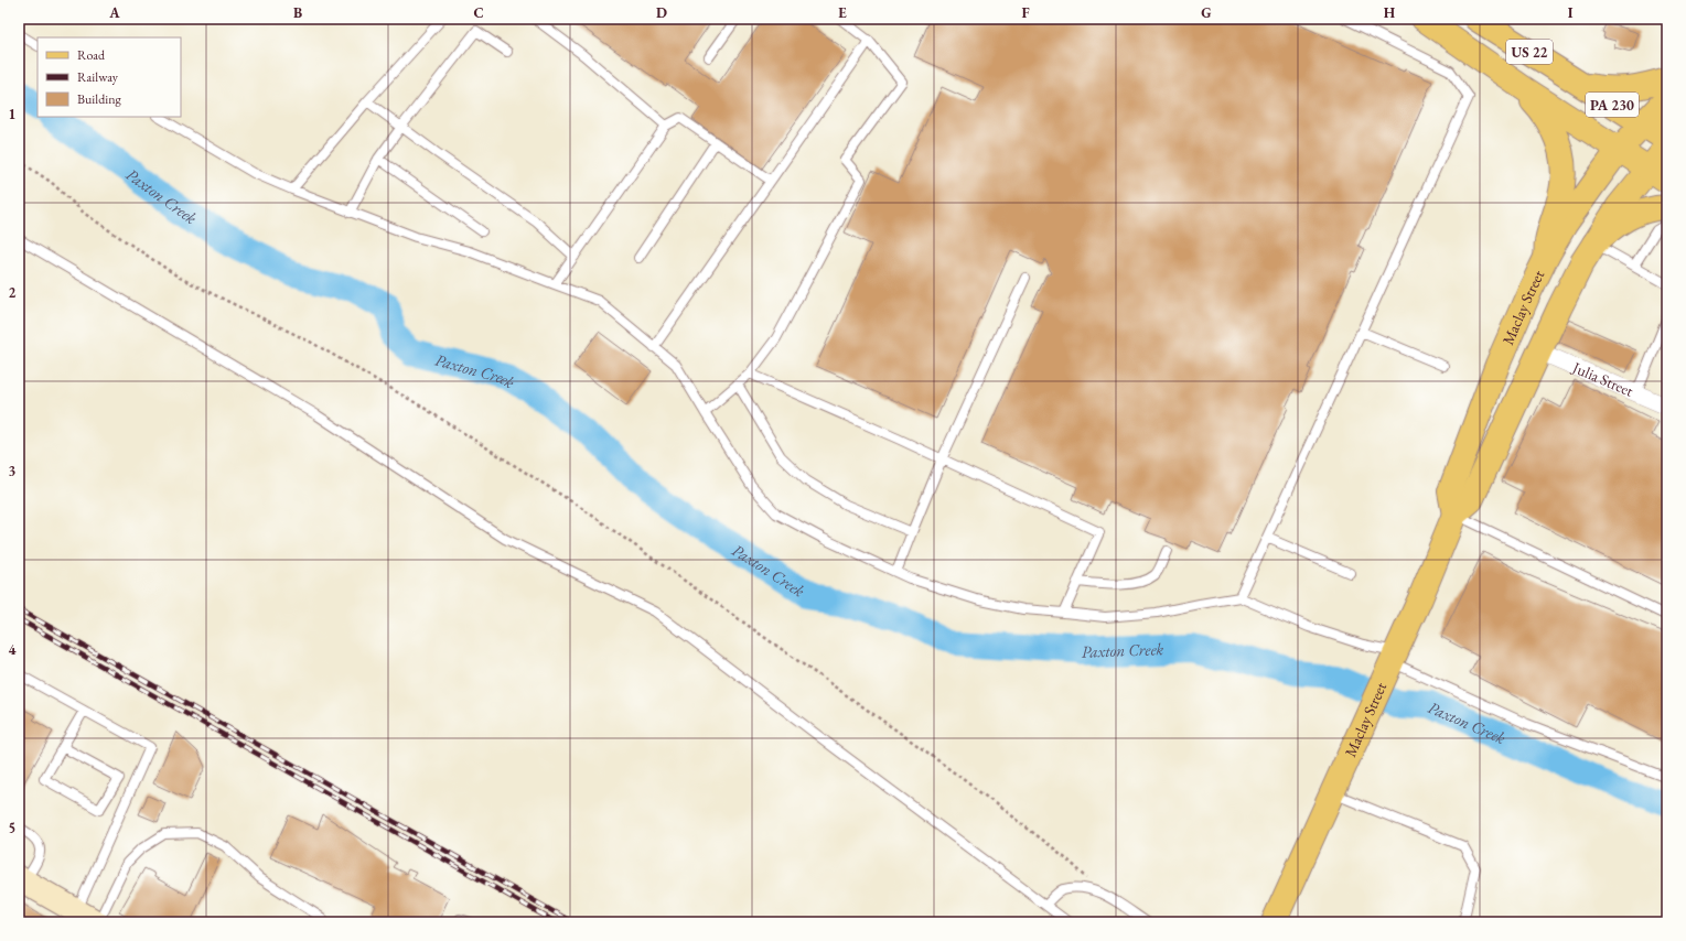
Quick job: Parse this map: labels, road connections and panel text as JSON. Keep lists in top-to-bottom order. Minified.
{"streets":{"main road":["US 22","PA 230","Maclay Street"],"street":["Julia Street"]},"crossings":[["US 22","PA 230"],["US 22","Maclay Street"],["PA 230","Maclay Street"],["Maclay Street","Julia Street"]],"water":["Paxton Creek"],"legend":["Road","Railway","Building"],"grid":{"columns":["A","B","C","D","E","F","G","H","I"],"rows":["1","2","3","4","5"]}}
